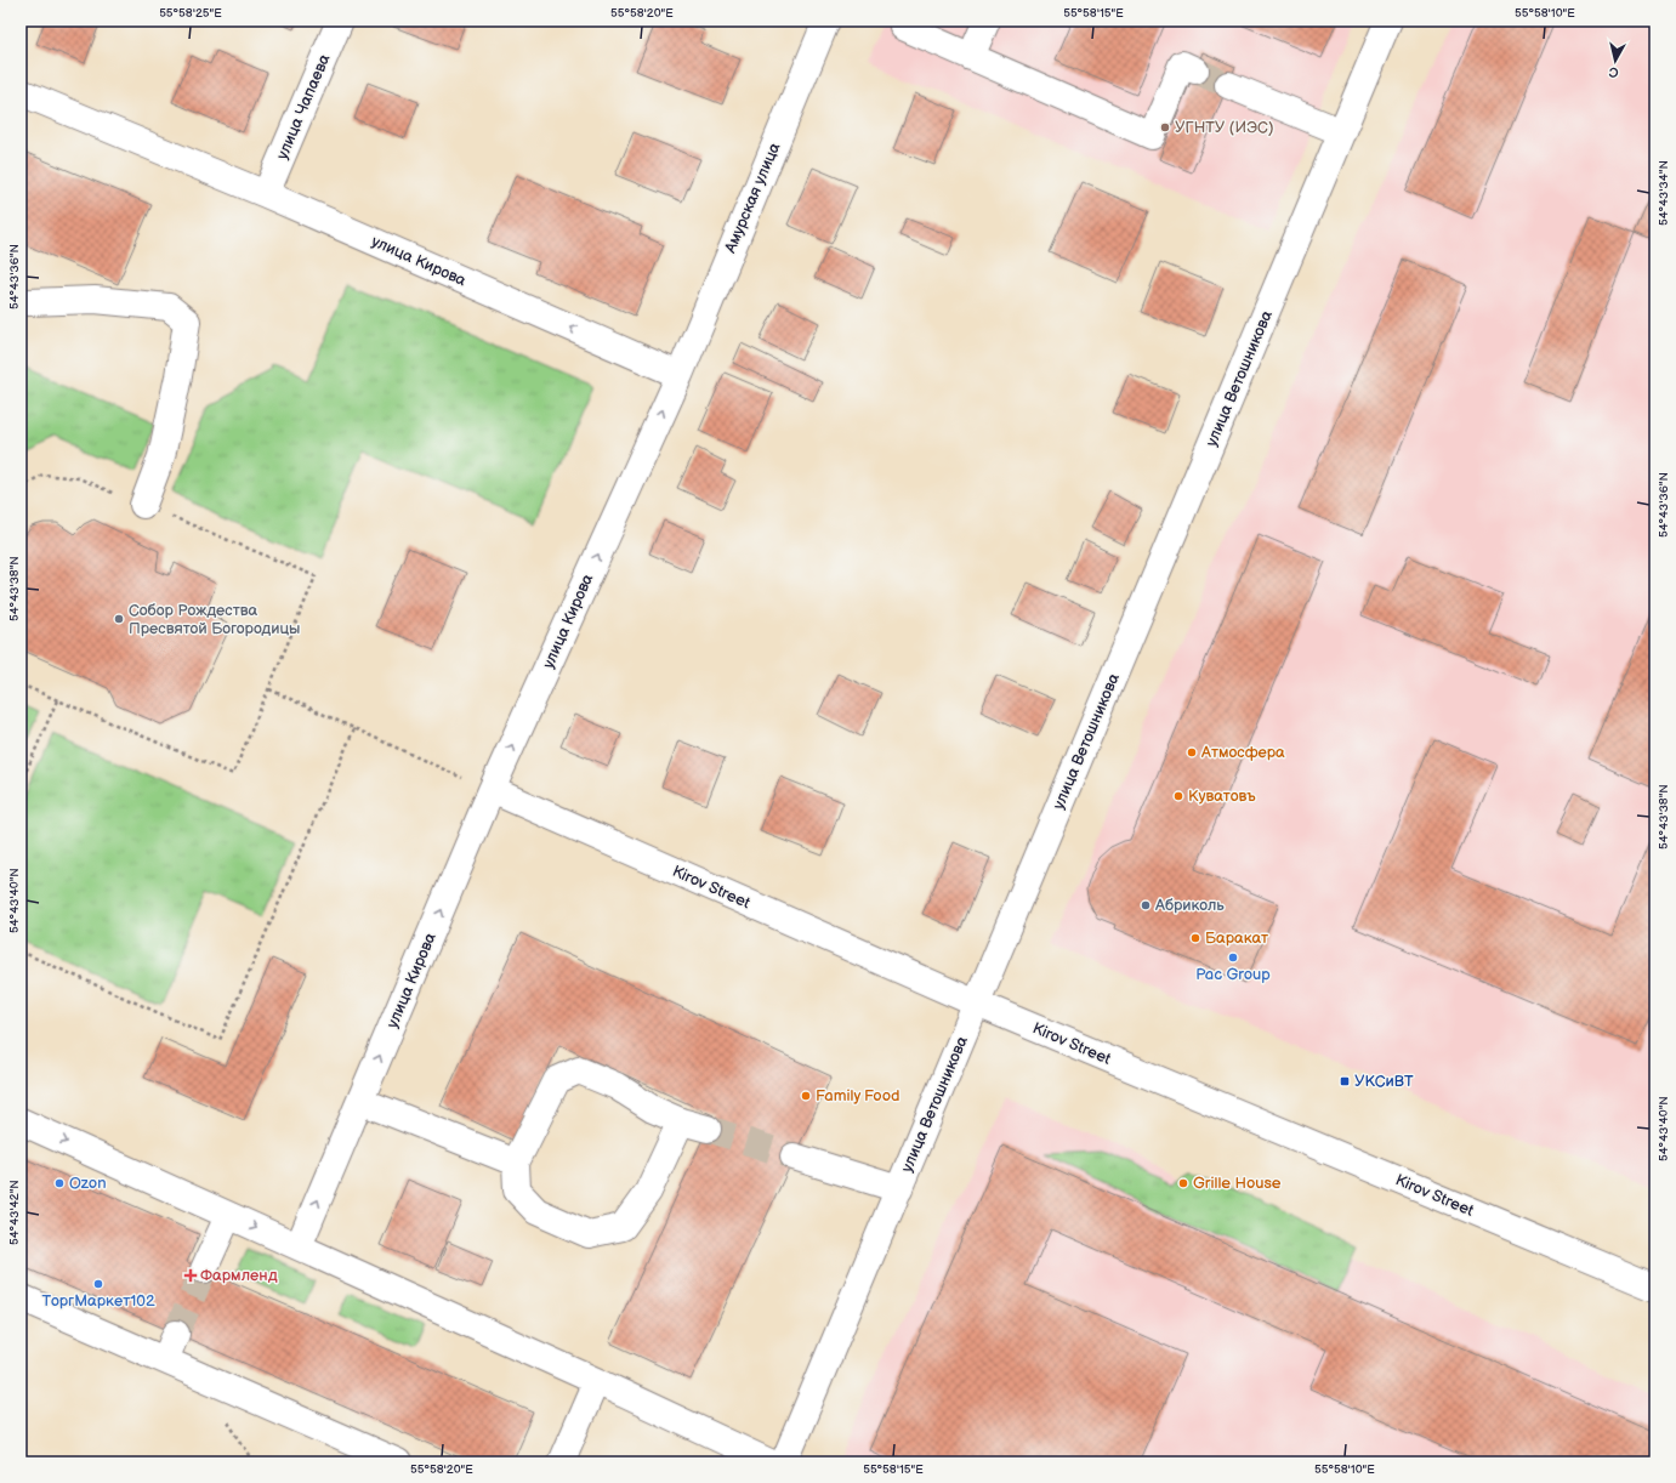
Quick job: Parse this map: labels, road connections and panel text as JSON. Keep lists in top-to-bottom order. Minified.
{"streets":{"street":["улица Чапаева","Амурская улица","улица Кирова","улица Ветошникова","Kirov Street"]},"crossings":[["улица Чапаева","улица Кирова"],["Амурская улица","улица Кирова"],["улица Кирова","Kirov Street"],["улица Ветошникова","Kirov Street"]],"places":{"other":["УГНТУ (ИЭС)","Собор Рождества Пресвятой Богородицы","Атмосфера","Куватовъ","Абриколь","Баракат","Pac Group","Family Food","Ozon","Grille House","ТоргМаркет102"],"transit":["УКСиВТ"],"health":["Фармленд"]},"north":"bottom","coordinates":["55°58'25\"E","55°58'20\"E","55°58'15\"E","55°58'10\"E","54°43'34\"N","54°43'36\"N","54°43'38\"N","54°43'40\"N","54°43'42\"N"]}
